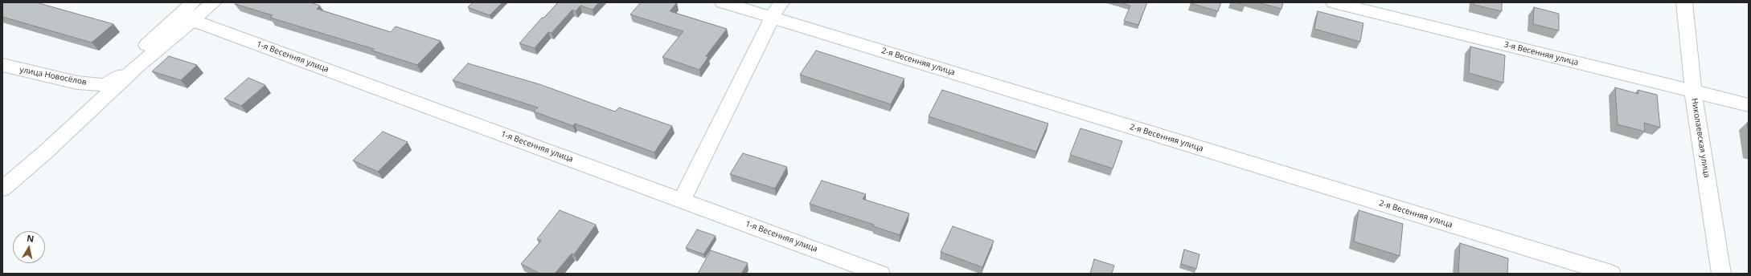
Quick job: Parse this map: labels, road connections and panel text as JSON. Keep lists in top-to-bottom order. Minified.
{"streets":{"street":["3-я Весенняя улица","1-я Весенняя улица","2-я Весенняя улица","улица Новосёлов","Николаевская улица"]},"crossings":[["3-я Весенняя улица","Николаевская улица"]],"north":"top"}
